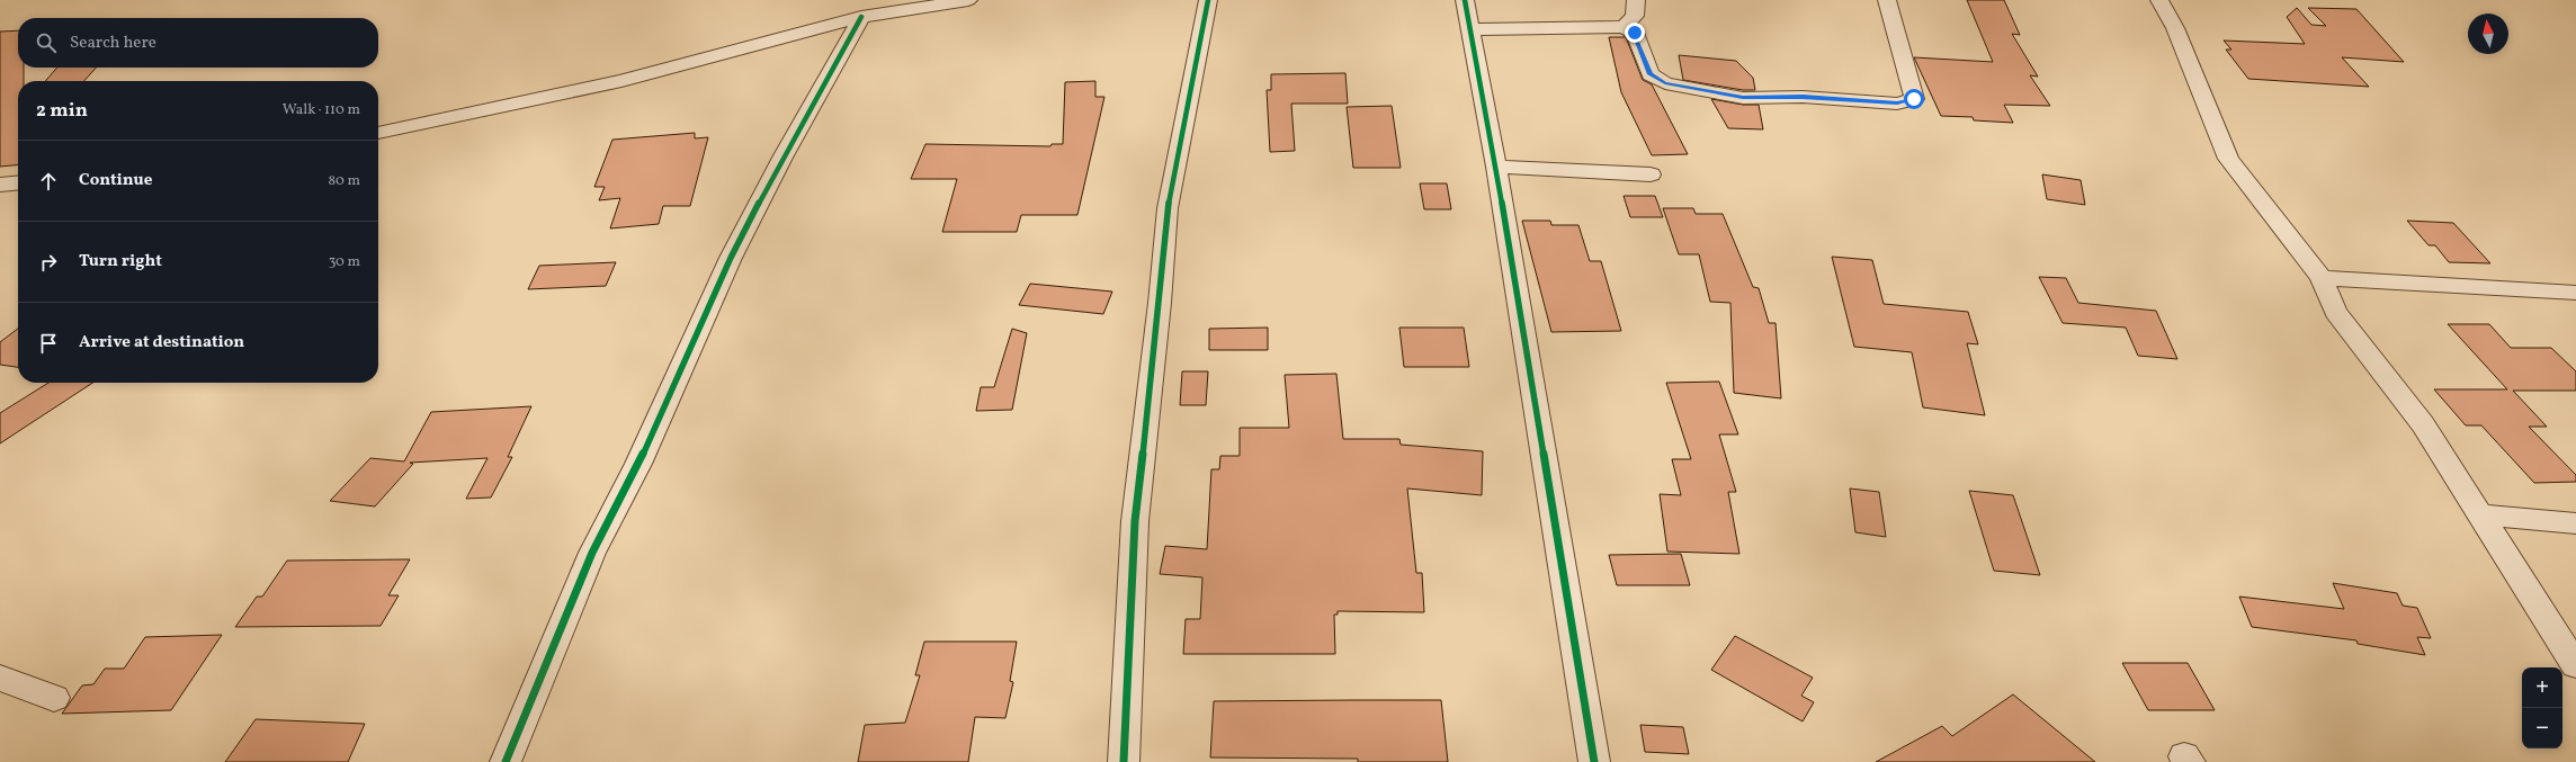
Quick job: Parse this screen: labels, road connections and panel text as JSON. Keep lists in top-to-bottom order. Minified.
{"north":"top","page":{"search":"Search here","heading":["2 min","Walk · 110 m"],"list":[["Continue","80 m"],["Turn right","30 m"],"Arrive at destination"],"map_buttons":["+","−"]}}
